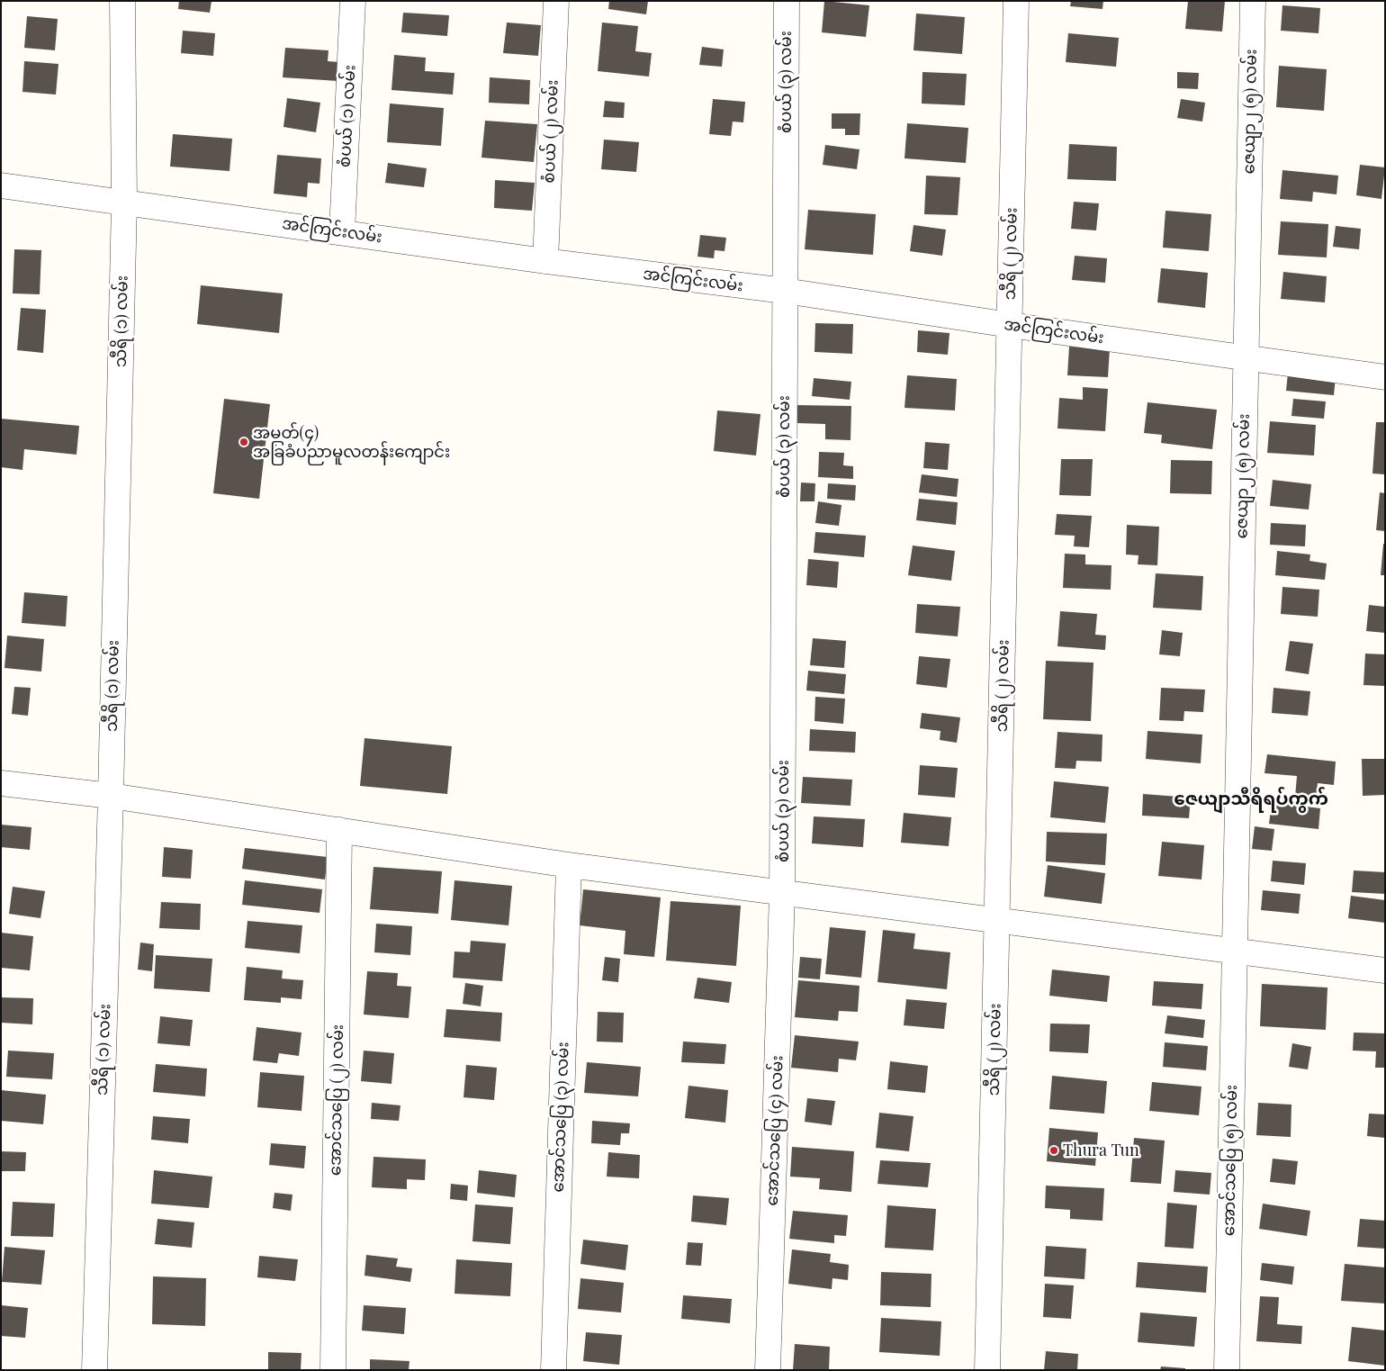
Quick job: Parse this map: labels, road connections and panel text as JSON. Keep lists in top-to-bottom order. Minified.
{"streets":{"street":["စံပယ် (၃) လမ်း","ဇေယျာ၂ (၅) လမ်း","စံပယ် (၁) လမ်း","စံပယ် (၂) လမ်း","အင်ကြင်းလမ်း","သီရိ (၂) လမ်း","သီရိ (၁) လမ်း","အောင်သပြေ (၂) လမ်း","အောင်သပြေ (၃) လမ်း","အောင်သပြေ (၄) လမ်း","အောင်သပြေ (၅) လမ်း"]},"crossings":[["စံပယ် (၃) လမ်း","အင်ကြင်းလမ်း"],["စံပယ် (၃) လမ်း","အောင်သပြေ (၄) လမ်း"],["ဇေယျာ၂ (၅) လမ်း","အင်ကြင်းလမ်း"],["ဇေယျာ၂ (၅) လမ်း","အောင်သပြေ (၅) လမ်း"],["စံပယ် (၁) လမ်း","အင်ကြင်းလမ်း"],["စံပယ် (၂) လမ်း","အင်ကြင်းလမ်း"],["အင်ကြင်းလမ်း","သီရိ (၂) လမ်း"],["အင်ကြင်းလမ်း","သီရိ (၁) လမ်း"]],"districts":["ဇေယျာသီရိရပ်ကွက်"],"places":["အမှတ်(၄) အခြခံပညာမူလတန်းကျောင်း","Thura Tun"]}
